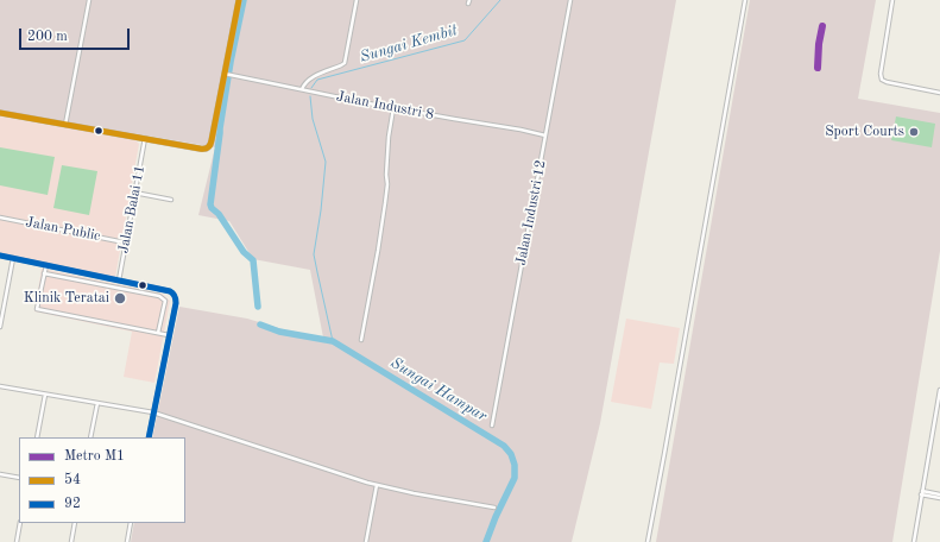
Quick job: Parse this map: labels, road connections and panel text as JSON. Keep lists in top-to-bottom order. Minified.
{"streets":{"street":["Jalan Industri 8","Jalan Balai 11","Jalan Industri 12","Jalan Public"]},"crossings":[["Jalan Industri 8","Jalan Industri 12"],["Jalan Balai 11","Jalan Public"]],"water":["Sungai Kembit","Sungai Hampar"],"places":["Sport Courts","Klinik Teratai"],"lines":["transit line 54","metro line M1","transit line 92"],"legend":["Metro M1","54","92"],"scale_bar":"200 m"}
